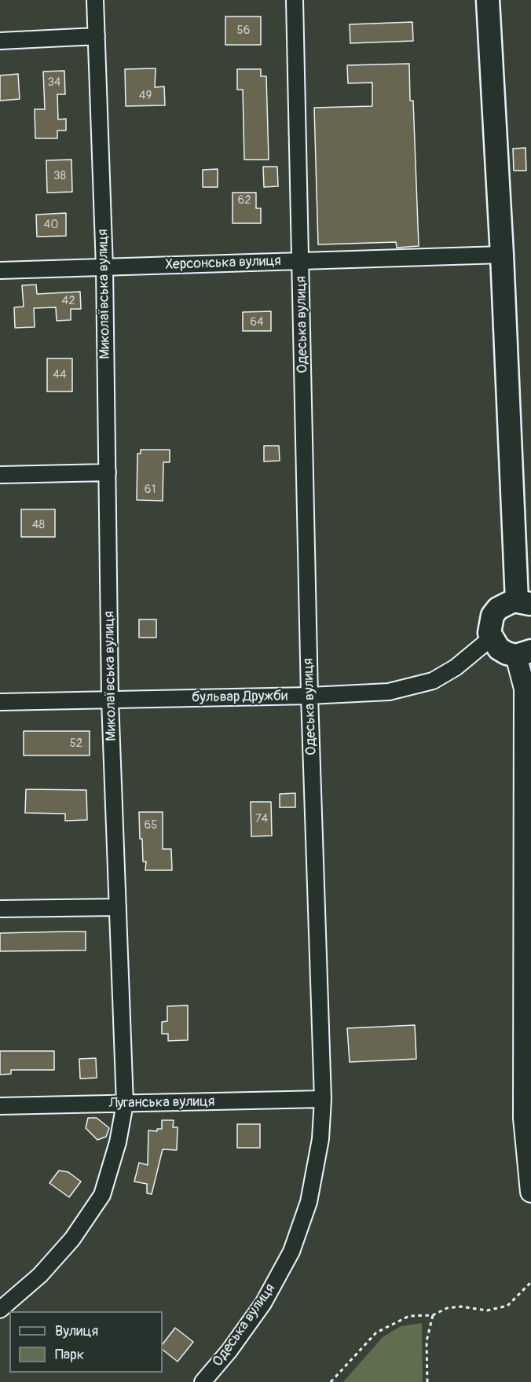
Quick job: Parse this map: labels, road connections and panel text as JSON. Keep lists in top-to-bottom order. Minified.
{"streets":{"street":["Херсонська вулиця","Миколаївська вулиця","Одеська вулиця","бульвар Дружби","Луганська вулиця"]},"crossings":[["Херсонська вулиця","Миколаївська вулиця"],["Херсонська вулиця","Одеська вулиця"],["Миколаївська вулиця","бульвар Дружби"],["Миколаївська вулиця","Луганська вулиця"],["Одеська вулиця","бульвар Дружби"],["Одеська вулиця","Луганська вулиця"]],"house_numbers":["56","34","49","38","62","40","42","64","44","61","48","52","74","65"],"legend":["Вулиця","Парк"]}
